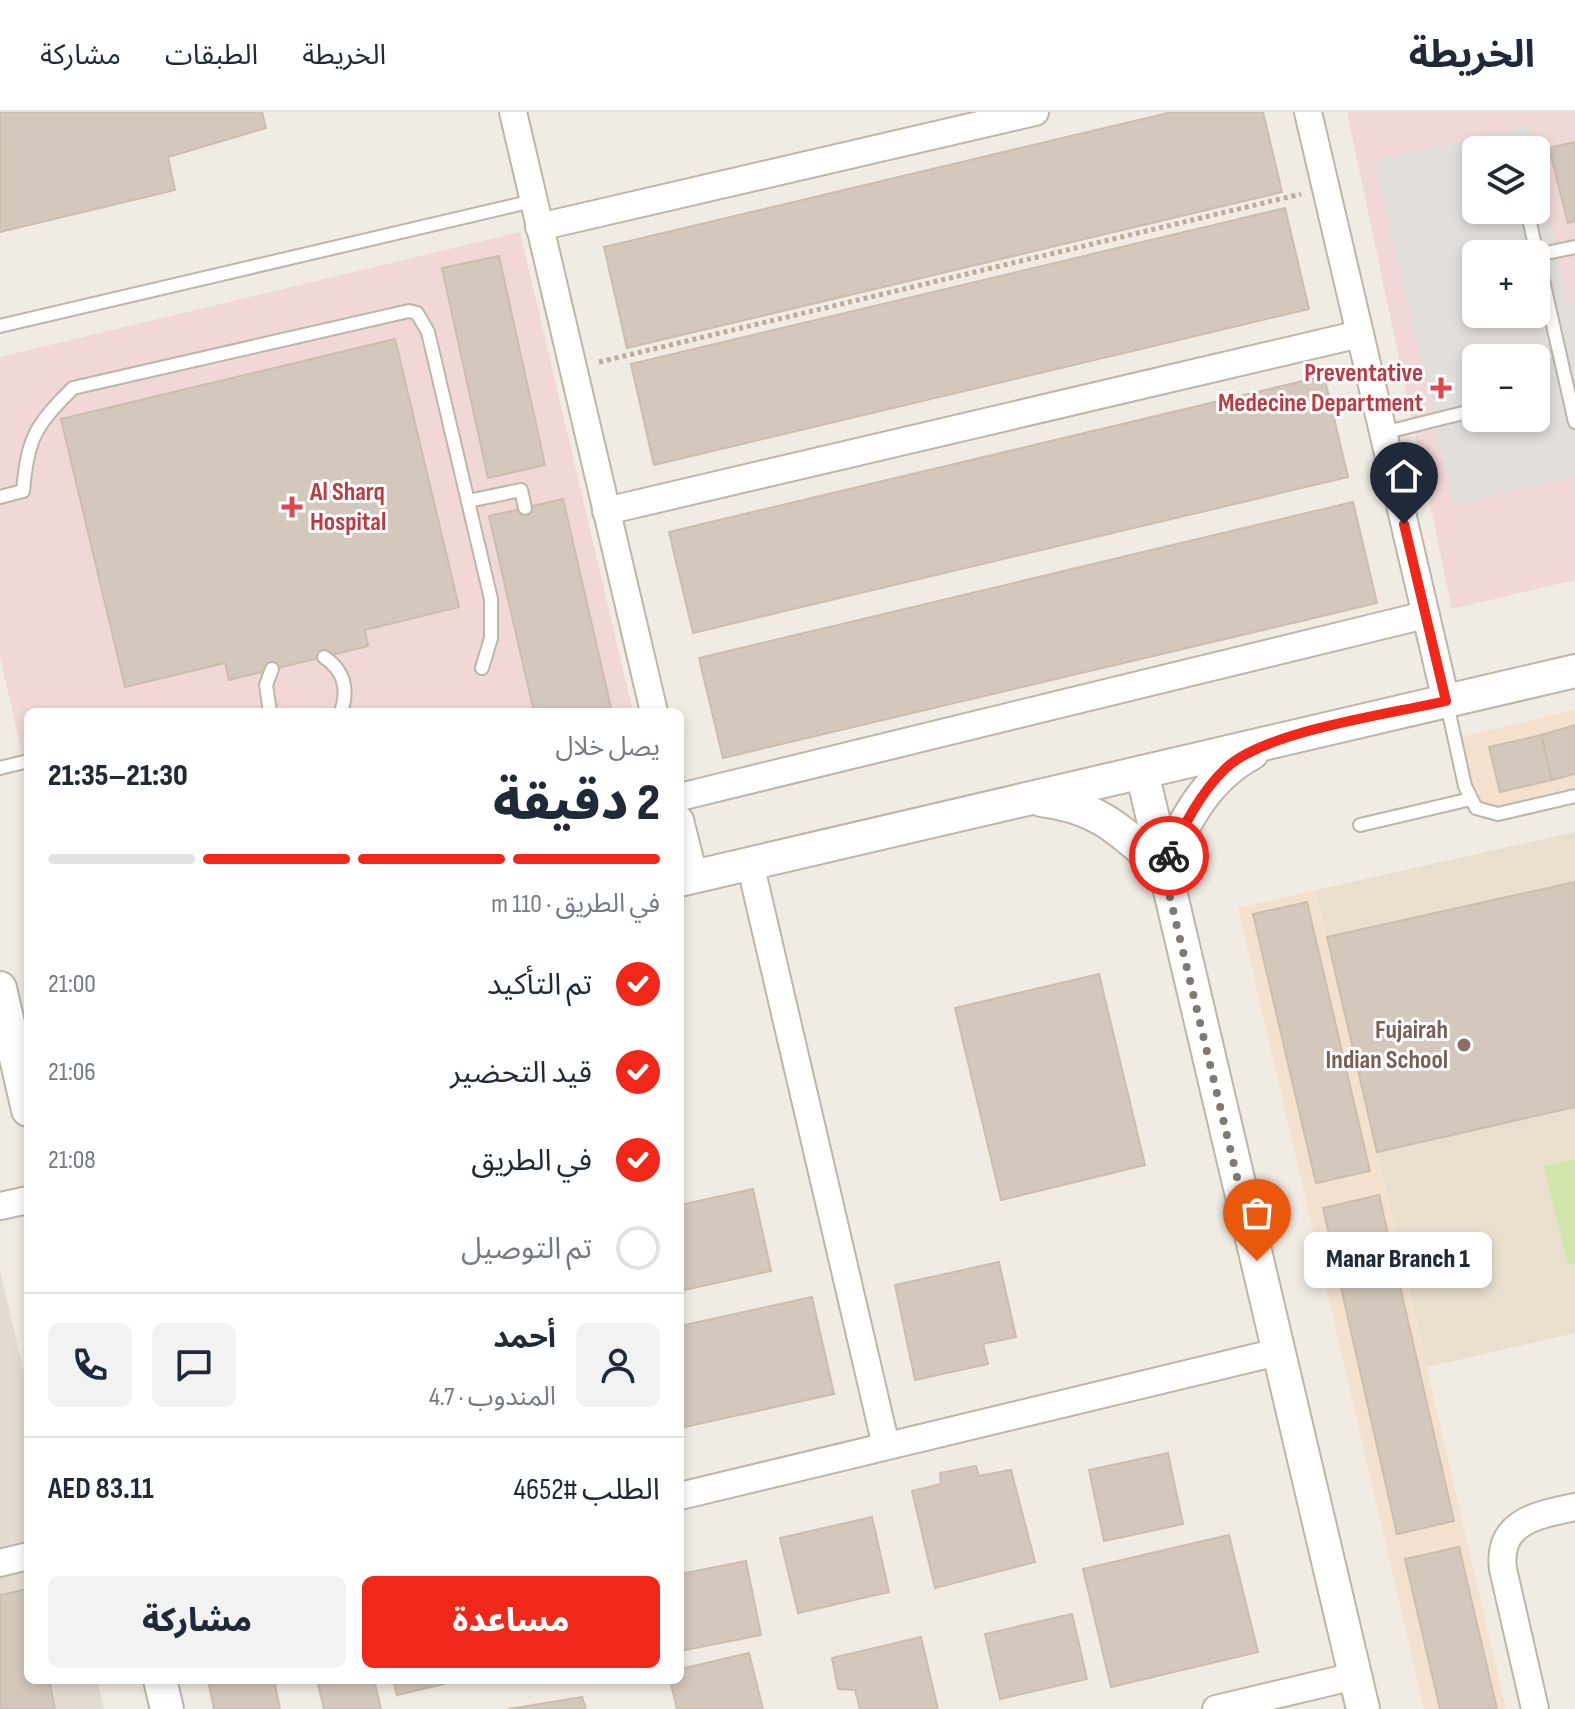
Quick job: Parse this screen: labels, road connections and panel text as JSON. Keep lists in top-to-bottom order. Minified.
{"places":{"health":["Preventative Medecine Department","Al Sharq Hospital"],"other":["Fujairah Indian School","Manar Branch 1"]},"page":{"header":"الخريطة","nav":["الخريطة","الطبقات","مشاركة"],"map_buttons":["+","−"],"heading":["2 دقيقة","يصل خلال","21:30–21:35"],"panel":["أحمد","المندوب · 4.7","الطلب #4652","AED 83.11"],"bar":"في الطريق · 110 m","list":[["تم التأكيد","21:00"],["قيد التحضير","21:06"],["في الطريق","21:08"],"تم التوصيل"],"bubble":"Manar Branch 1","buttons":["مساعدة","مشاركة"]}}
